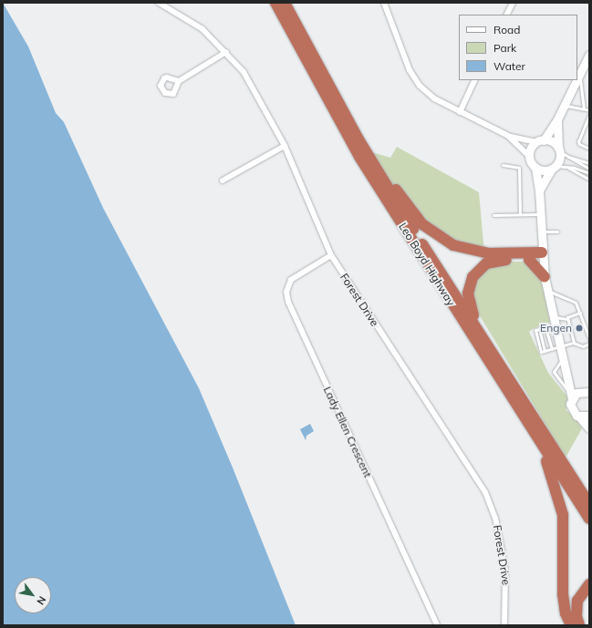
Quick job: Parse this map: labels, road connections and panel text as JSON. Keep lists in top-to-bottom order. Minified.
{"streets":{"highway":["Leo Boyd Highway"],"street":["Forest Drive","Lady Ellen Crescent"]},"crossings":[["Forest Drive","Lady Ellen Crescent"]],"places":["Engen"],"legend":["Road","Park","Water"],"north":"bottom right"}
